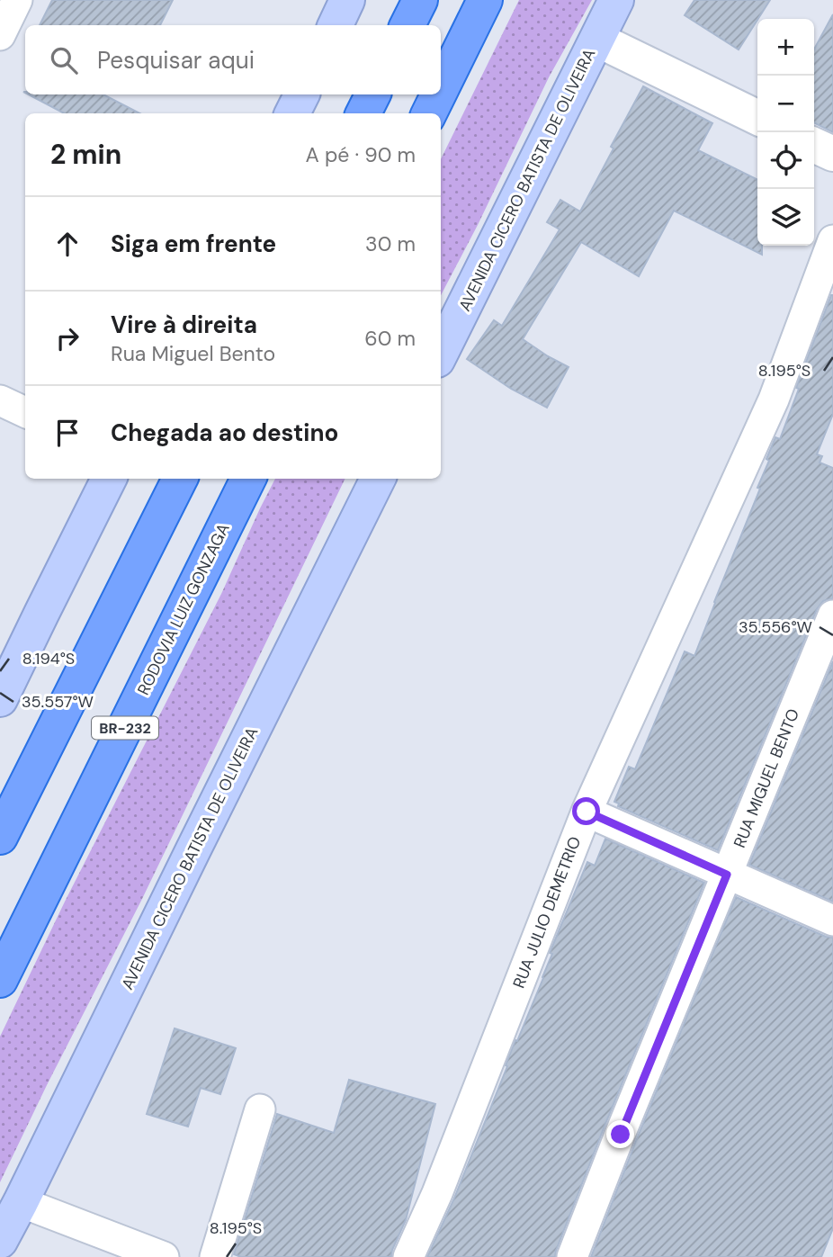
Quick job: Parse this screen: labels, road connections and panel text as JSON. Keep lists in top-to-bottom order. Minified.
{"streets":{"highway":["RODOVIA LUIZ GONZAGA","BR-232"],"main road":["AVENIDA CICERO BATISTA DE OLIVEIRA"],"street":["RUA MIGUEL BENTO","RUA JULIO DEMETRIO"]},"page":{"map_buttons":["+","−"],"search":"Pesquisar aqui","heading":["2 min","A pé · 90 m"],"list":[["Siga em frente","30 m"],["Vire à direita","Rua Miguel Bento","60 m"],"Chegada ao destino"]},"coordinates":["8.195°S","35.556°W","8.194°S","35.557°W"]}
